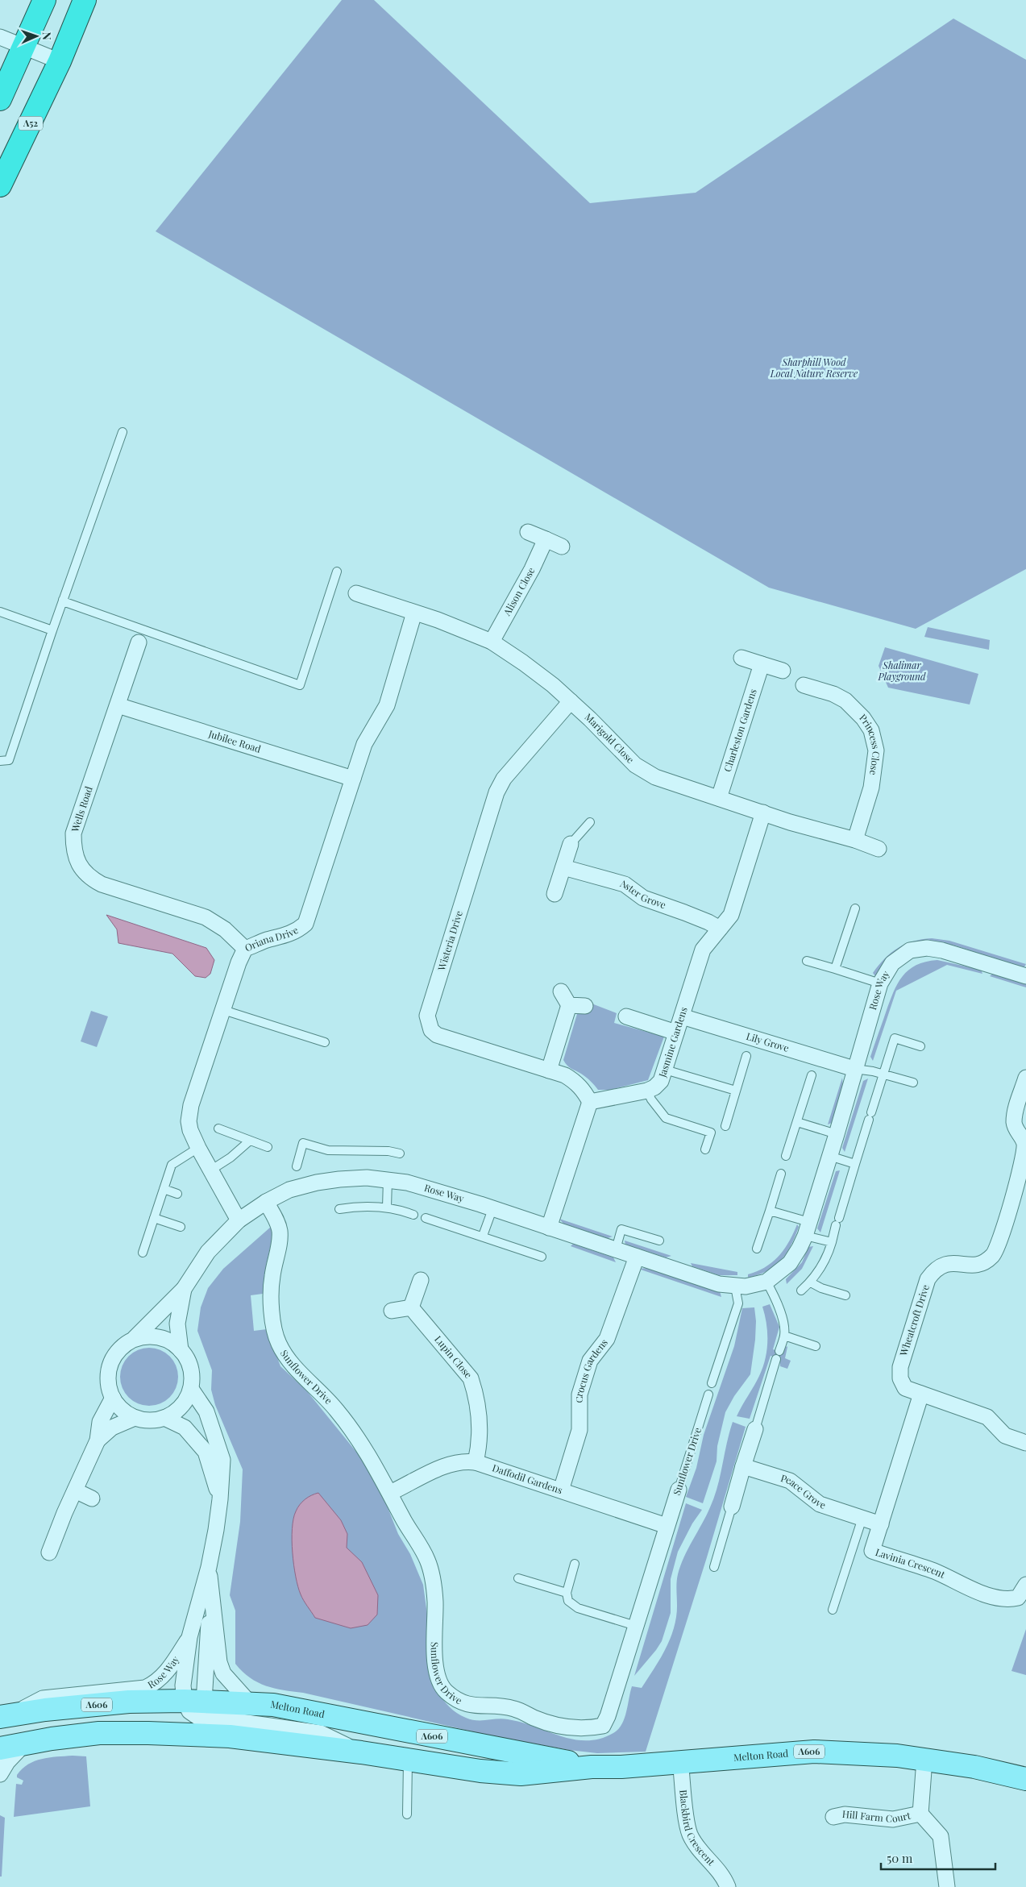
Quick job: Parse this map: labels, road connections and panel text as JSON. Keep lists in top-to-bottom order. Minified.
{"streets":{"highway":["A52"],"main road":["A606","Melton Road"],"street":["Alison Close","Charleston Gardens","Marigold Close","Jubilee Road","Princess Close","Wells Road","Aster Grove","Oriana Drive","Wisteria Drive","Rose Way","Jasmine Gardens","Lily Grove","Wheatcroft Drive","Lupin Close","Crocus Gardens","Sunflower Drive","Daffodil Gardens","Peace Grove","Lavinia Crescent","Hill Farm Court","Blackbird Crescent"]},"crossings":[["Alison Close","Marigold Close"],["Charleston Gardens","Marigold Close"],["Marigold Close","Princess Close"],["Marigold Close","Oriana Drive"],["Marigold Close","Wisteria Drive"],["Marigold Close","Jasmine Gardens"],["Jubilee Road","Wells Road"],["Jubilee Road","Oriana Drive"],["Wells Road","Oriana Drive"],["Aster Grove","Jasmine Gardens"],["Oriana Drive","Rose Way"],["Wisteria Drive","Jasmine Gardens"],["Rose Way","Lily Grove"],["Rose Way","Crocus Gardens"],["Rose Way","Sunflower Drive"],["Rose Way","Melton Road"],["Jasmine Gardens","Lily Grove"],["Wheatcroft Drive","Lavinia Crescent"],["Lupin Close","Daffodil Gardens"],["Crocus Gardens","Daffodil Gardens"],["Sunflower Drive","Daffodil Gardens"],["Peace Grove","Lavinia Crescent"],["Melton Road","Hill Farm Court"],["Melton Road","Blackbird Crescent"]],"parks":["Sharphill Wood Local Nature Reserve","Shalimar Playground"],"scale_bar":"50 m","north":"right"}
